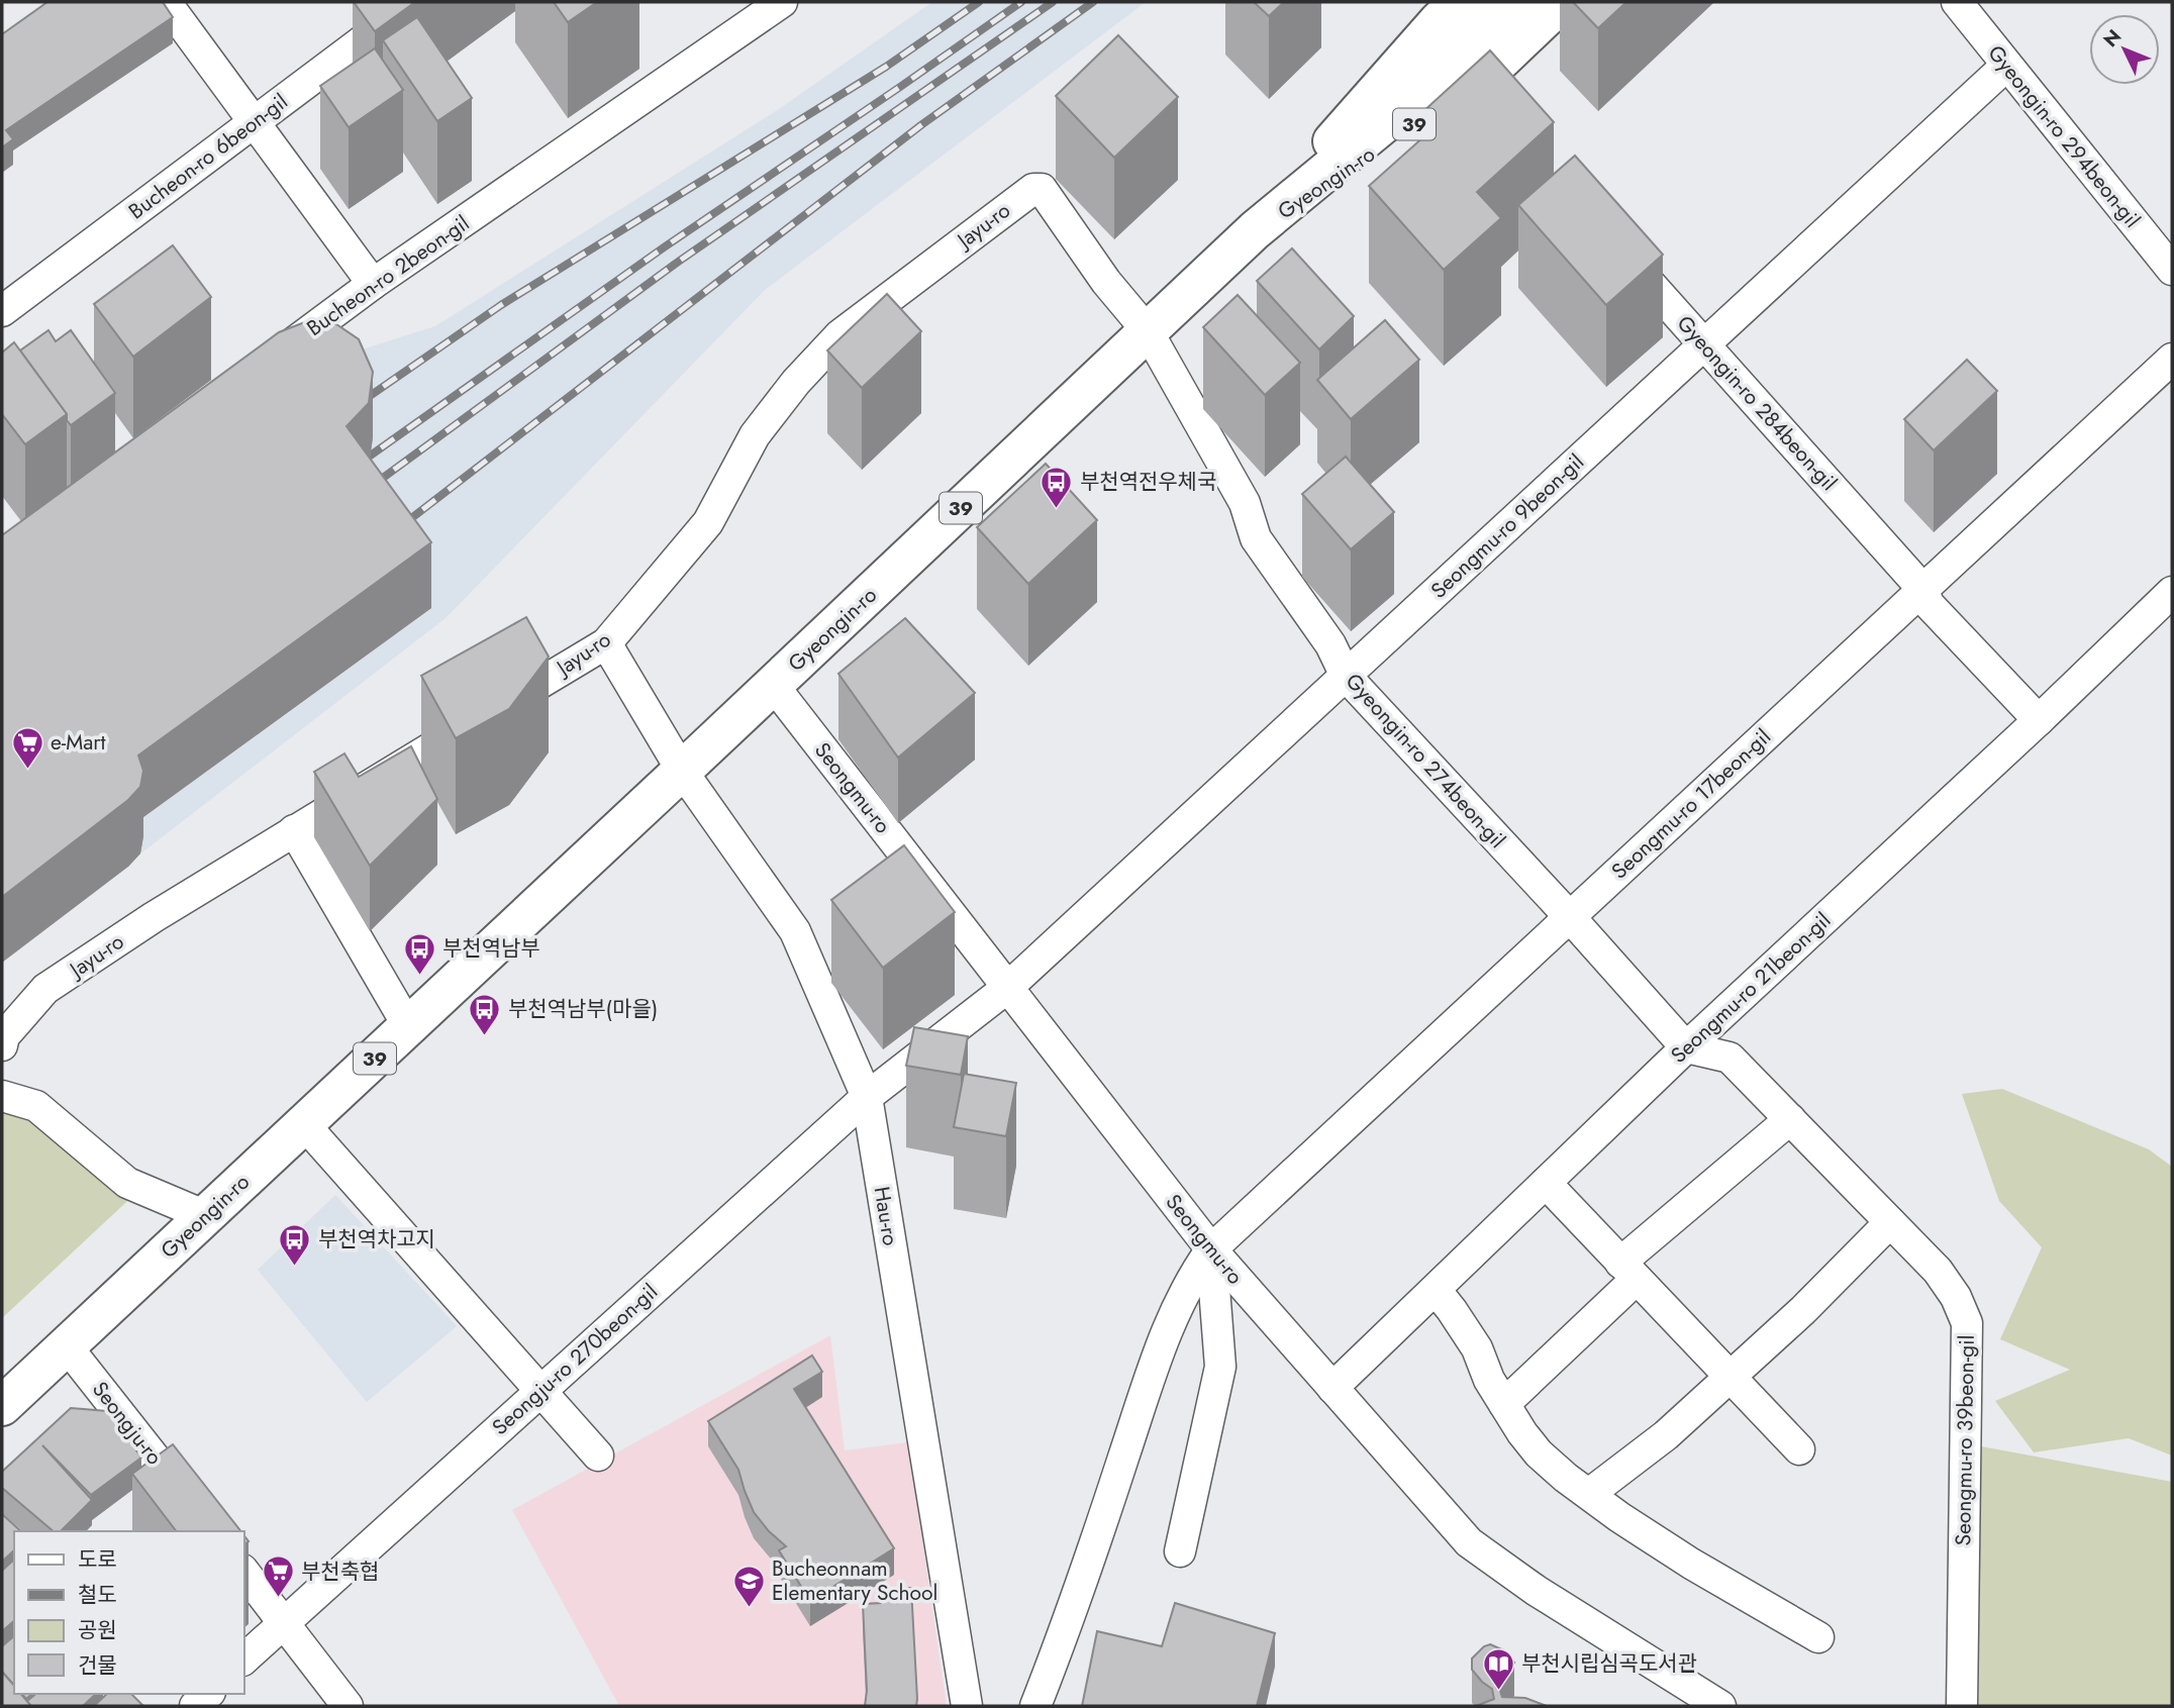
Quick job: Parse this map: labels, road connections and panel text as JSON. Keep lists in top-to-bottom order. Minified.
{"streets":{"main road":["39","Gyeongin-ro"],"street":["Gyeongin-ro 294beon-gil","Bucheon-ro 6beon-gil","Jayu-ro","Bucheon-ro 2beon-gil","Gyeongin-ro 284beon-gil","Seongmu-ro 9beon-gil","Gyeongin-ro 274beon-gil","Seongmu-ro","Seongmu-ro 17beon-gil","Seongmu-ro 21beon-gil","Hau-ro","Seongju-ro 270beon-gil","Seongju-ro","Seongmu-ro 39beon-gil"]},"crossings":[["Gyeongin-ro 294beon-gil","Seongmu-ro 9beon-gil"],["Gyeongin-ro","Gyeongin-ro 274beon-gil"],["Gyeongin-ro","Seongmu-ro"],["Gyeongin-ro","Hau-ro"],["Gyeongin-ro","Seongju-ro"],["Jayu-ro","Gyeongin-ro 274beon-gil"],["Jayu-ro","Hau-ro"],["Gyeongin-ro 284beon-gil","Seongmu-ro 9beon-gil"],["Gyeongin-ro 284beon-gil","Seongmu-ro 17beon-gil"],["Gyeongin-ro 284beon-gil","Seongmu-ro 21beon-gil"],["Seongmu-ro 9beon-gil","Gyeongin-ro 274beon-gil"],["Seongmu-ro 9beon-gil","Seongmu-ro"],["Seongmu-ro 9beon-gil","Seongju-ro 270beon-gil"],["Gyeongin-ro 274beon-gil","Seongmu-ro 17beon-gil"],["Gyeongin-ro 274beon-gil","Seongmu-ro 21beon-gil"],["Gyeongin-ro 274beon-gil","Seongmu-ro 39beon-gil"],["Seongmu-ro","Seongmu-ro 17beon-gil"],["Seongmu-ro","Seongmu-ro 21beon-gil"],["Seongmu-ro","Seongju-ro 270beon-gil"],["Seongmu-ro 21beon-gil","Seongmu-ro 39beon-gil"],["Hau-ro","Seongju-ro 270beon-gil"]],"places":{"bus stop":["부천역전우체국","부천역남부","부천역남부(마을)","부천역차고지"],"supermarket":["e-Mart","부천축협"],"school or university":["Bucheonnam Elementary School"],"library":["부천시립심곡도서관"]},"legend":["도로","철도","공원","건물"],"north":"top left"}
